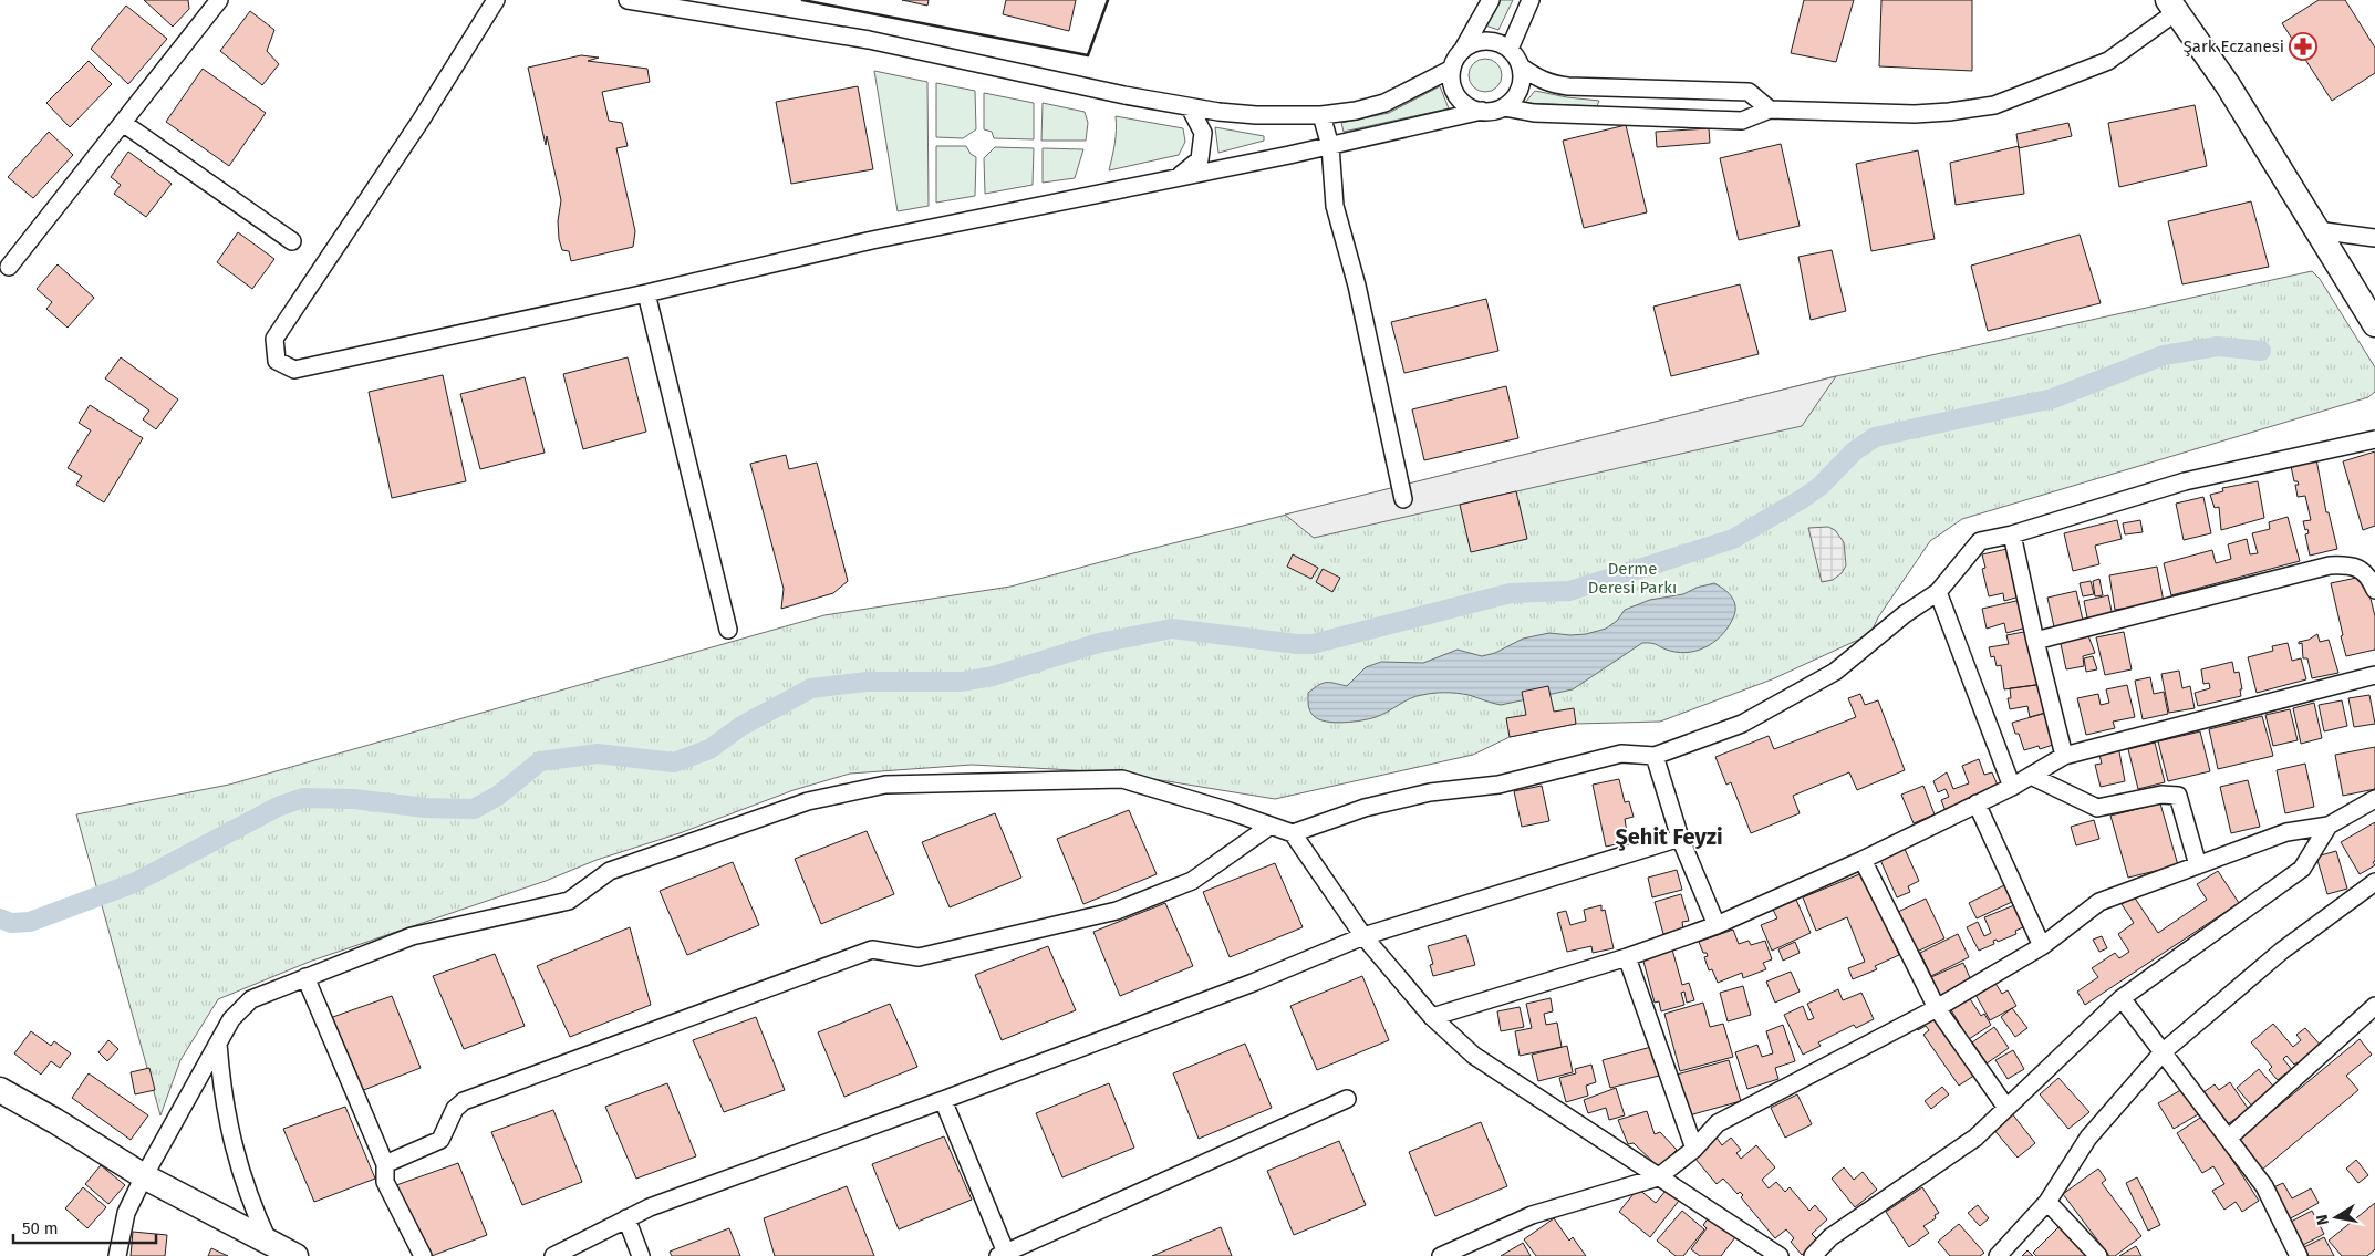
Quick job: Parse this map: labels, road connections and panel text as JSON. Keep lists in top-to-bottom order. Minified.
{"districts":["Şehit Feyzi"],"parks":["Derme Deresi Parkı"],"places":{"pharmacy":["Şark Eczanesi"]},"scale_bar":"50 m","north":"left"}
